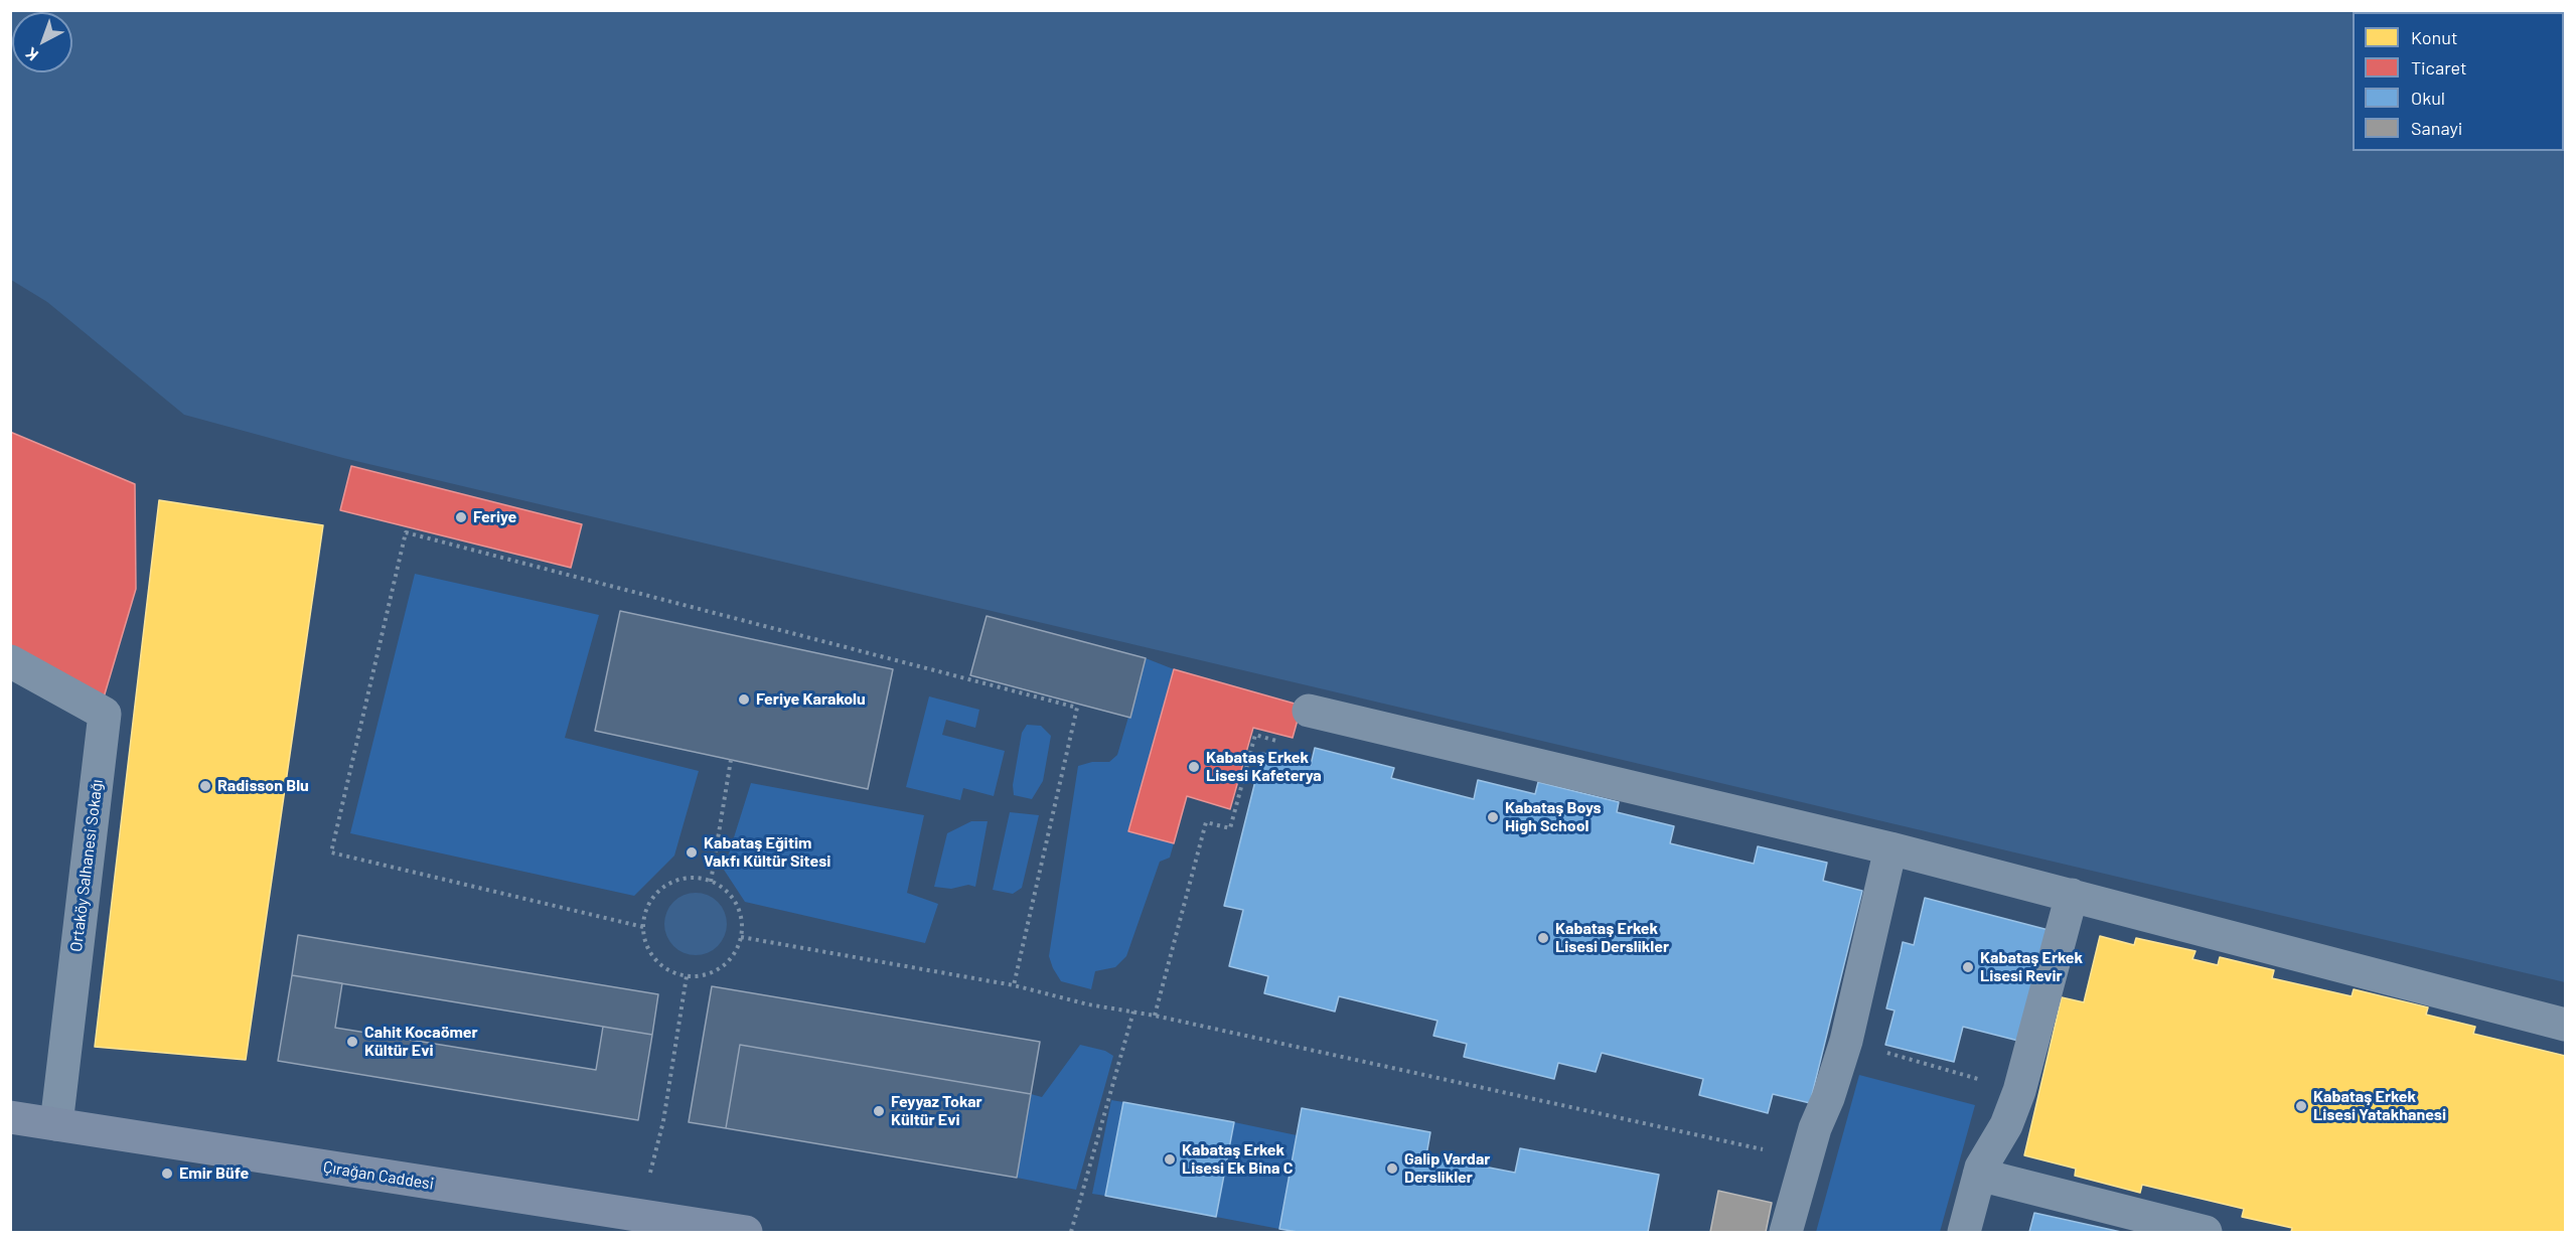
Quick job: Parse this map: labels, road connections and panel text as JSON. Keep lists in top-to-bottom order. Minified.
{"streets":{"main road":["Çırağan Caddesi"],"street":["Ortaköy Salhanesi Sokağı"]},"crossings":[["Ortaköy Salhanesi Sokağı","Çırağan Caddesi"]],"places":["Feriye","Feriye Karakolu","Kabataş Erkek Lisesi Kafeterya","Radisson Blu","Kabataş Boys High School","Kabataş Eğitim Vakfı Kültür Sitesi","Kabataş Erkek Lisesi Derslikler","Kabataş Erkek Lisesi Revir","Cahit Kocaömer Kültür Evi","Kabataş Erkek Lisesi Yatakhanesi","Feyyaz Tokar Kültür Evi","Kabataş Erkek Lisesi Ek Bina C","Galip Vardar Derslikler","Emir Büfe"],"legend":["Konut","Ticaret","Okul","Sanayi"],"north":"bottom left"}
